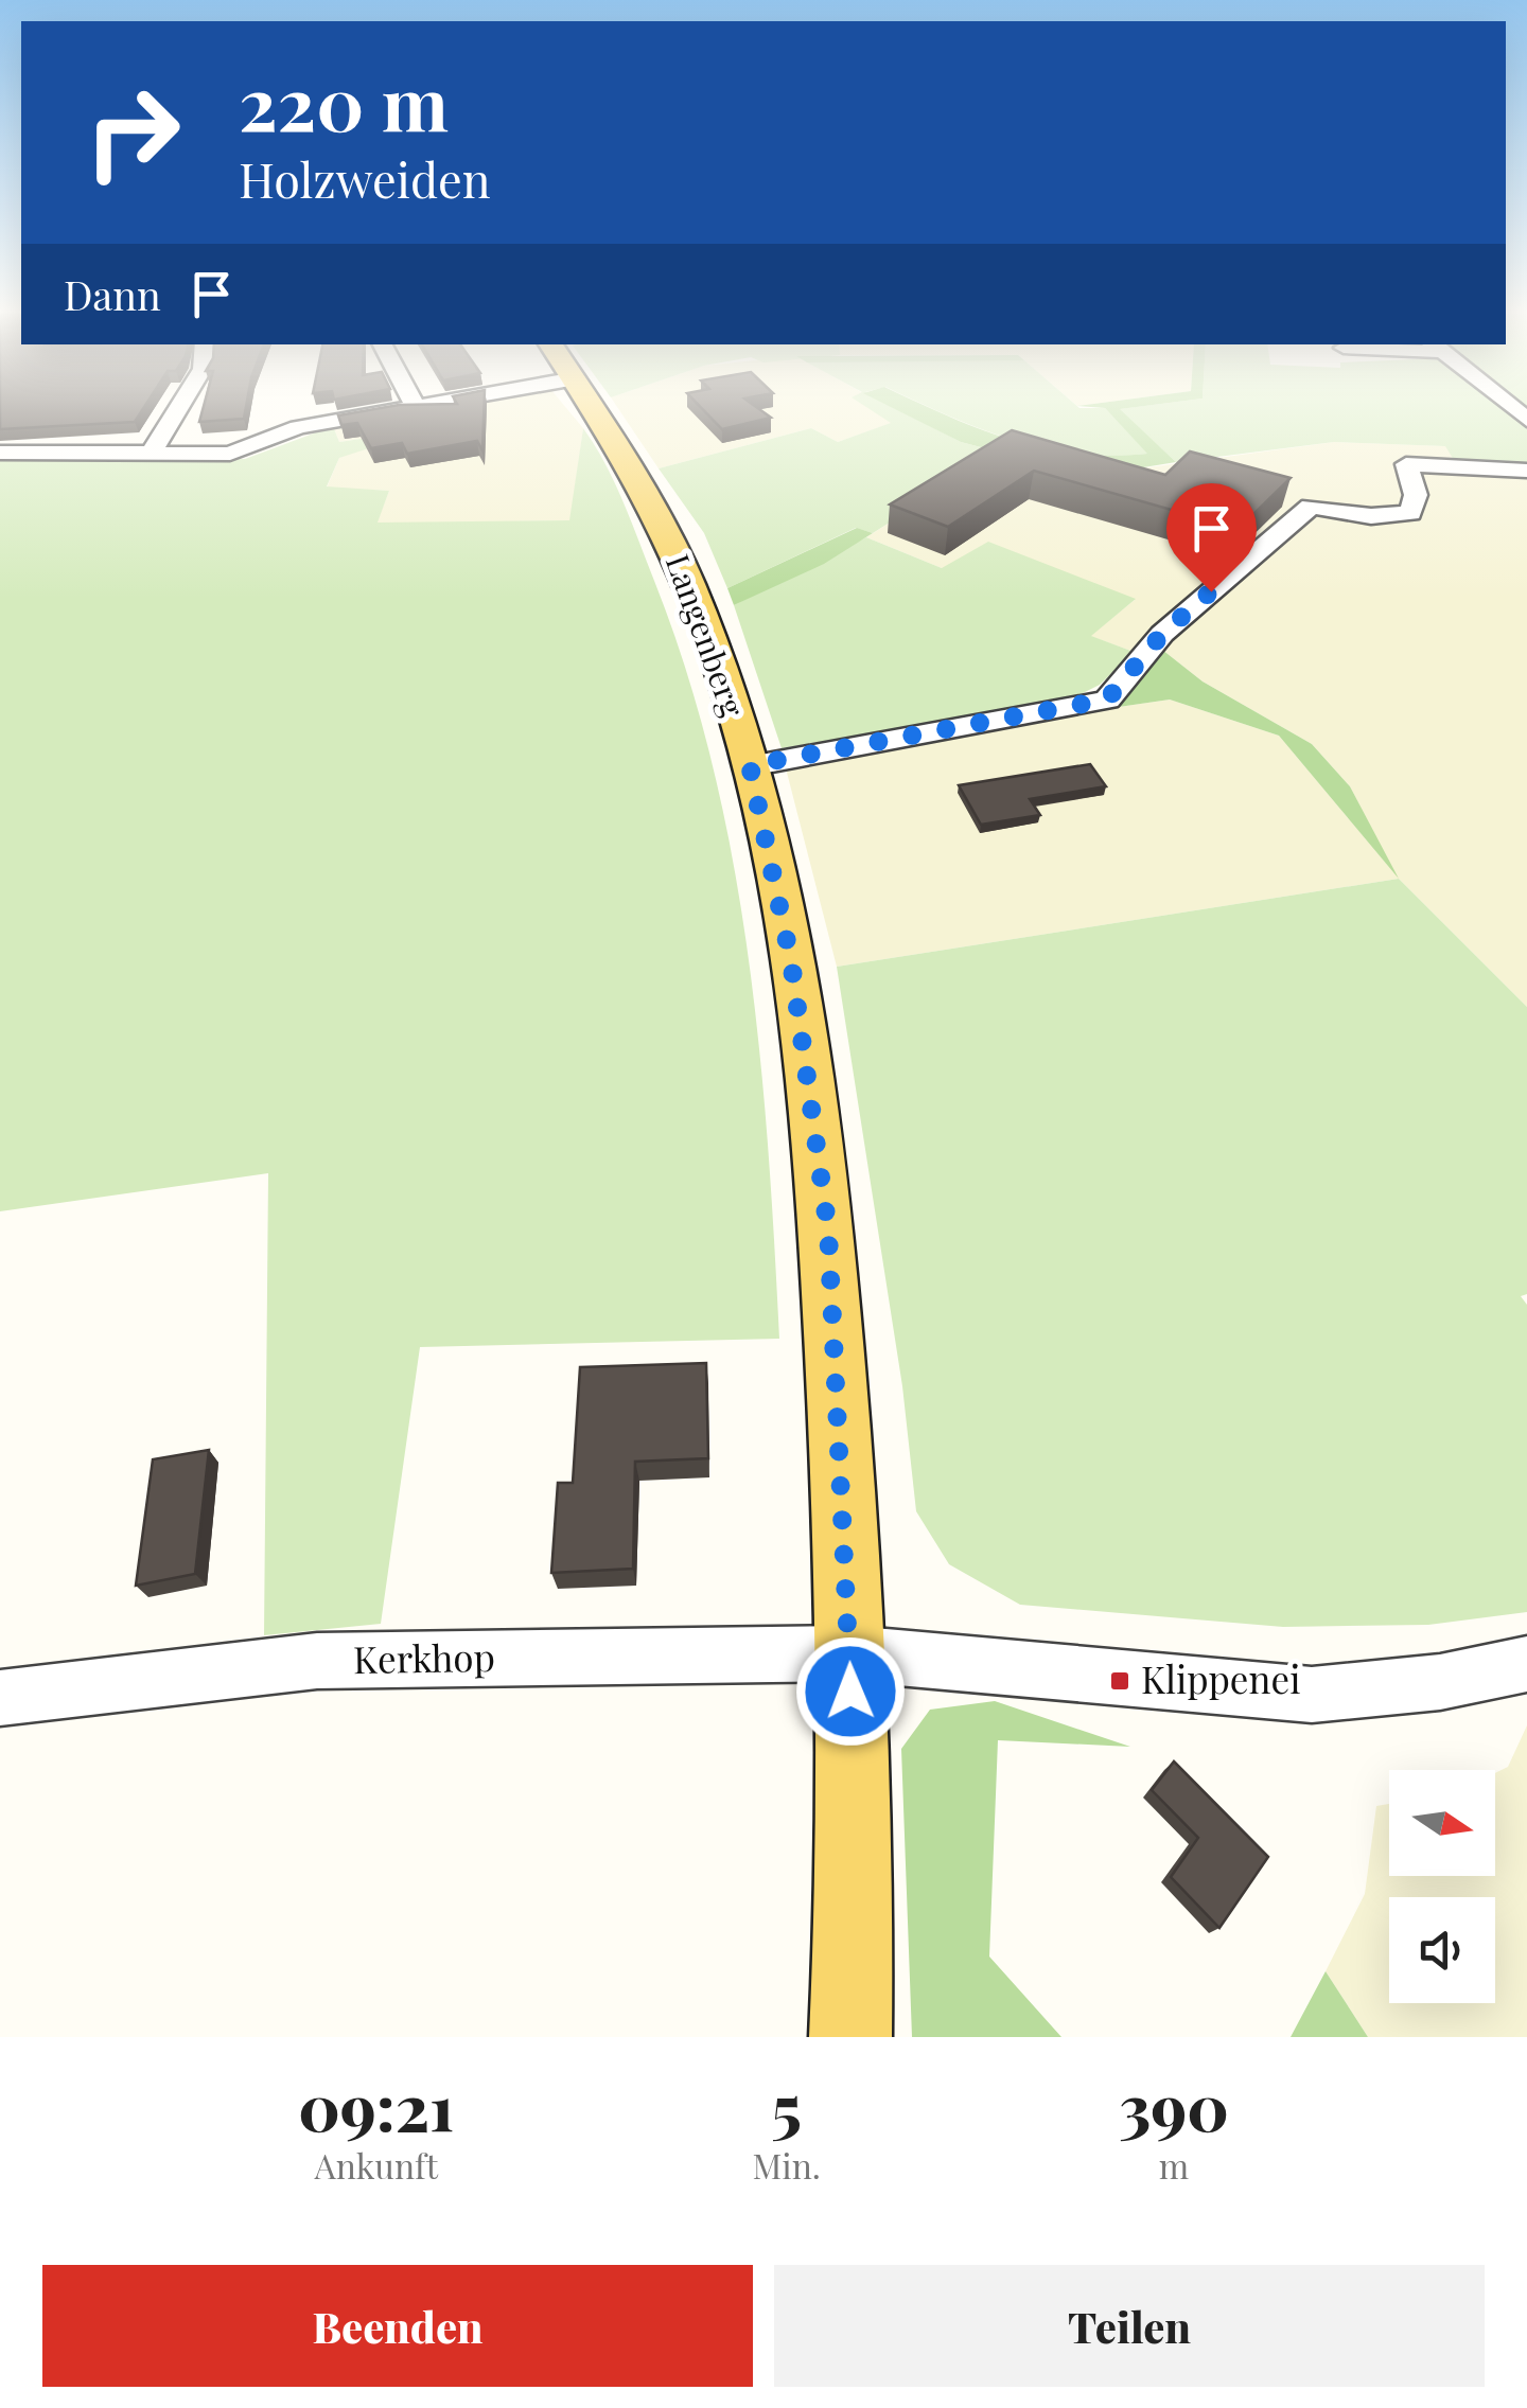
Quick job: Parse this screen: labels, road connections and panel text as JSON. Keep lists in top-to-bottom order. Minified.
{"streets":{"main road":["Langenberg"],"street":["Kerkhop"]},"crossings":[["Langenberg","Kerkhop"]],"places":{"transit":["Klippenei"]},"north":"right","page":{"turn":["220 m","Holzweiden"],"then":"Dann","eta":["09:21","Ankunft","5","Min.","390","m"],"buttons":["Beenden","Teilen"]}}
